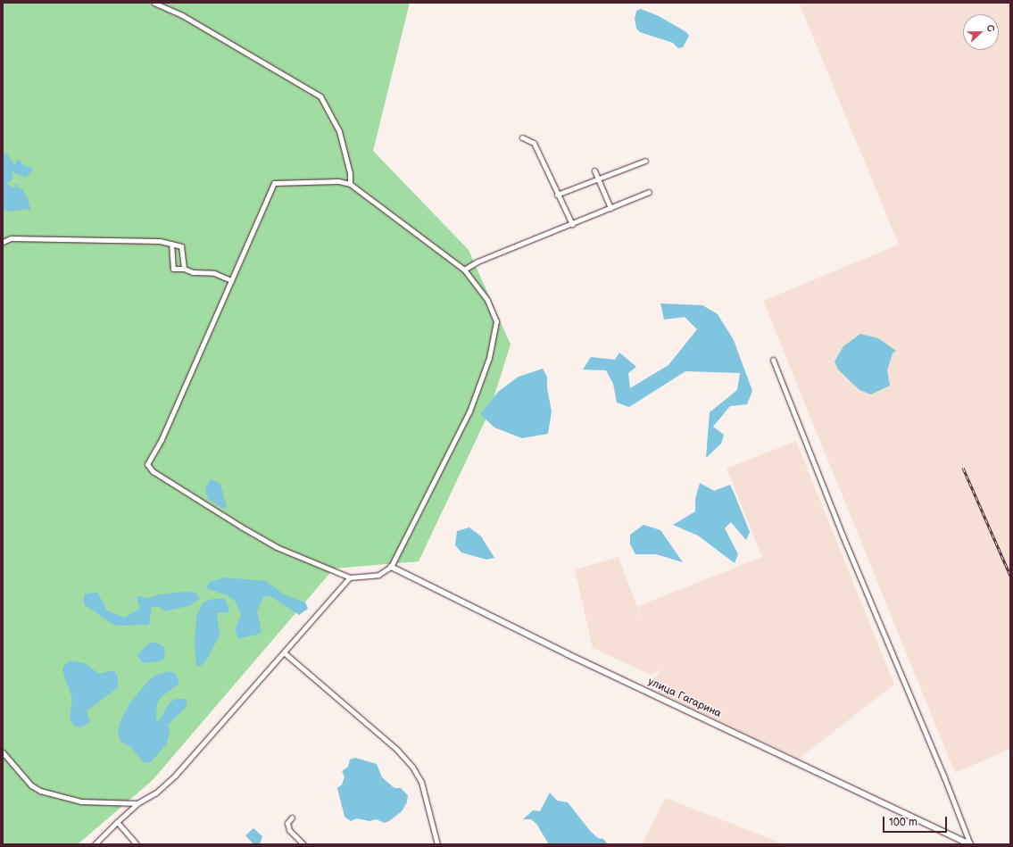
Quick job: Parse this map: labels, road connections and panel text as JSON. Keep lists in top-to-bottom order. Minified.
{"streets":{"street":["улица Гагарина"]},"scale_bar":"100 m","north":"right"}
